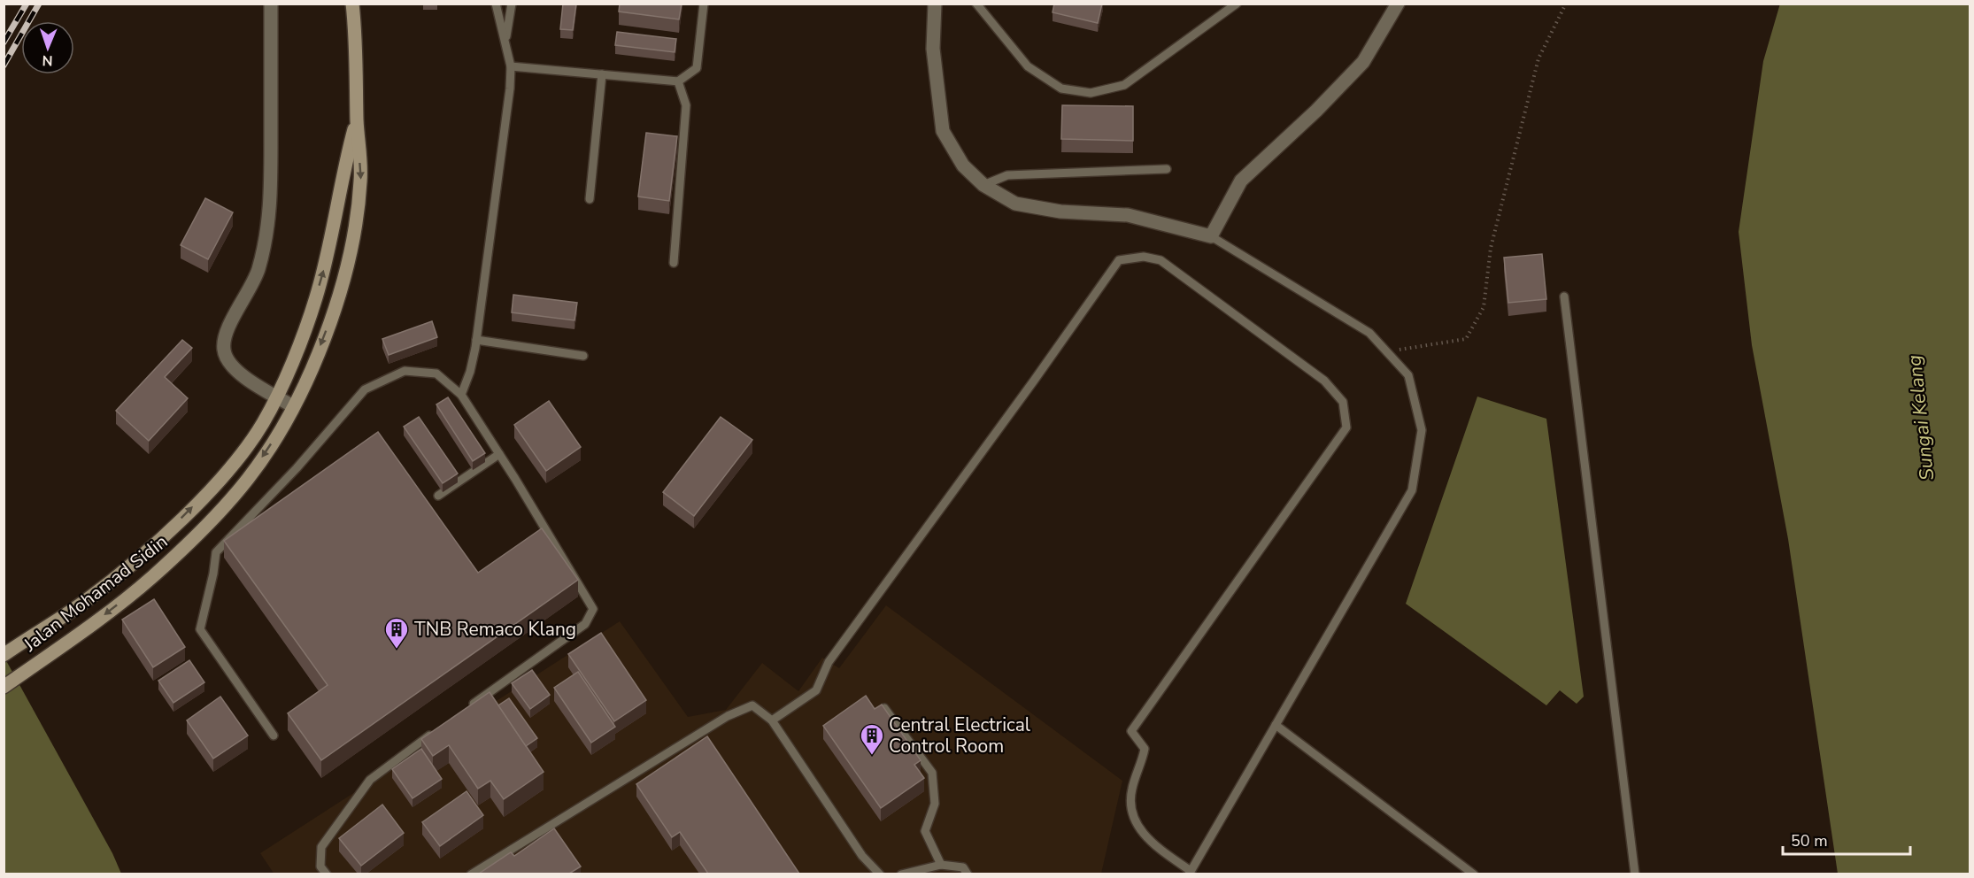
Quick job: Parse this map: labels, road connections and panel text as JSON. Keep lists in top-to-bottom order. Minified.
{"streets":{"main road":["Jalan Mohamad Sidin"]},"water":["Sungai Kelang"],"places":{"building":["TNB Remaco Klang","Central Electrical Control Room"]},"scale_bar":"50 m","north":"bottom"}
